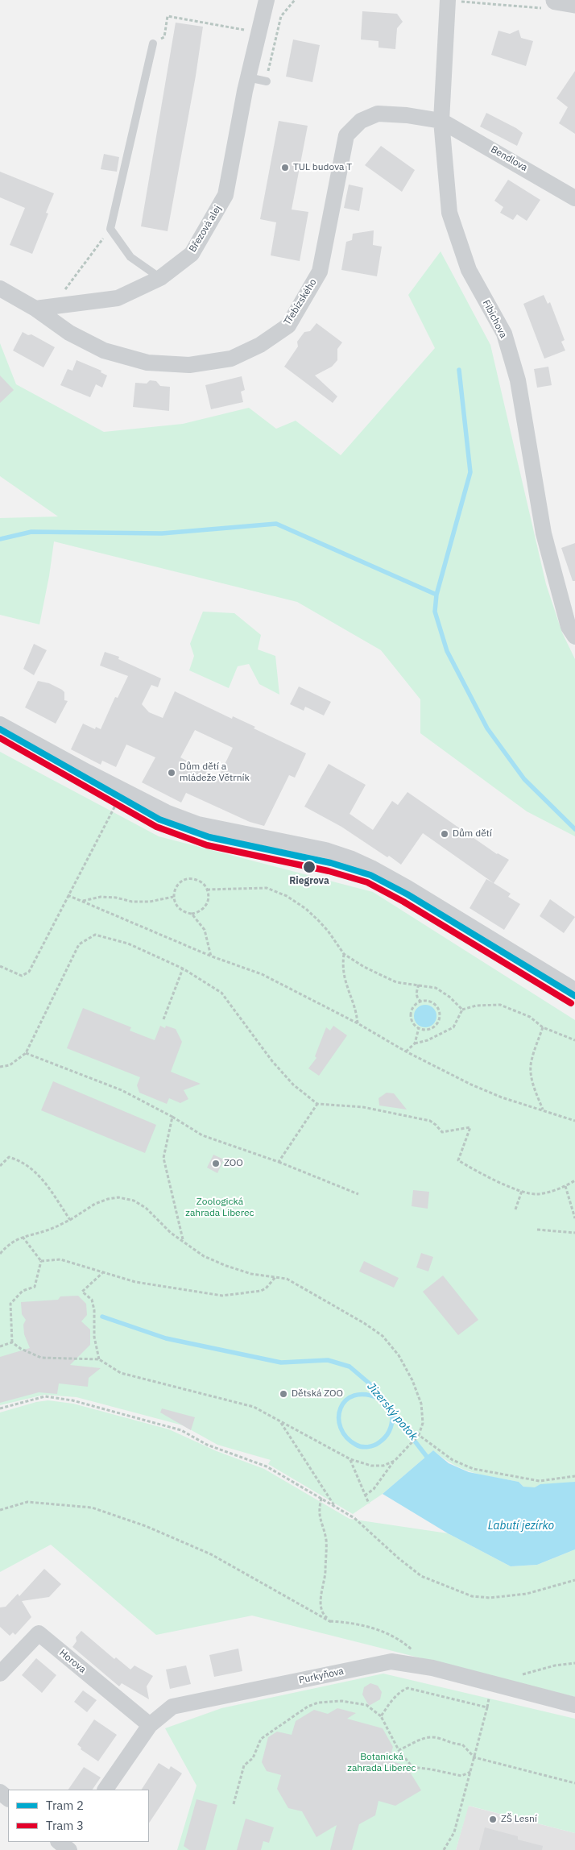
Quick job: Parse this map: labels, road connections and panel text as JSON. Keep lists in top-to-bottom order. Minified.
{"streets":{"street":["Bendlova","Březová alej","Třebízského","Fibichova","Horova","Purkyňova"]},"crossings":[["Bendlova","Třebízského"],["Bendlova","Fibichova"],["Březová alej","Třebízského"],["Třebízského","Fibichova"],["Horova","Purkyňova"]],"water":["Jizerský potok","Labutí jezírko"],"parks":["Zoologická zahrada Liberec","Botanická zahrada Liberec"],"places":["TUL budova T","Dům dětí a mládeže Větrník","Dům dětí","Riegrova","ZOO","Dětská ZOO","ZŠ Lesní"],"lines":["tram line 2","tram line 3"],"legend":["Tram 2","Tram 3"]}
